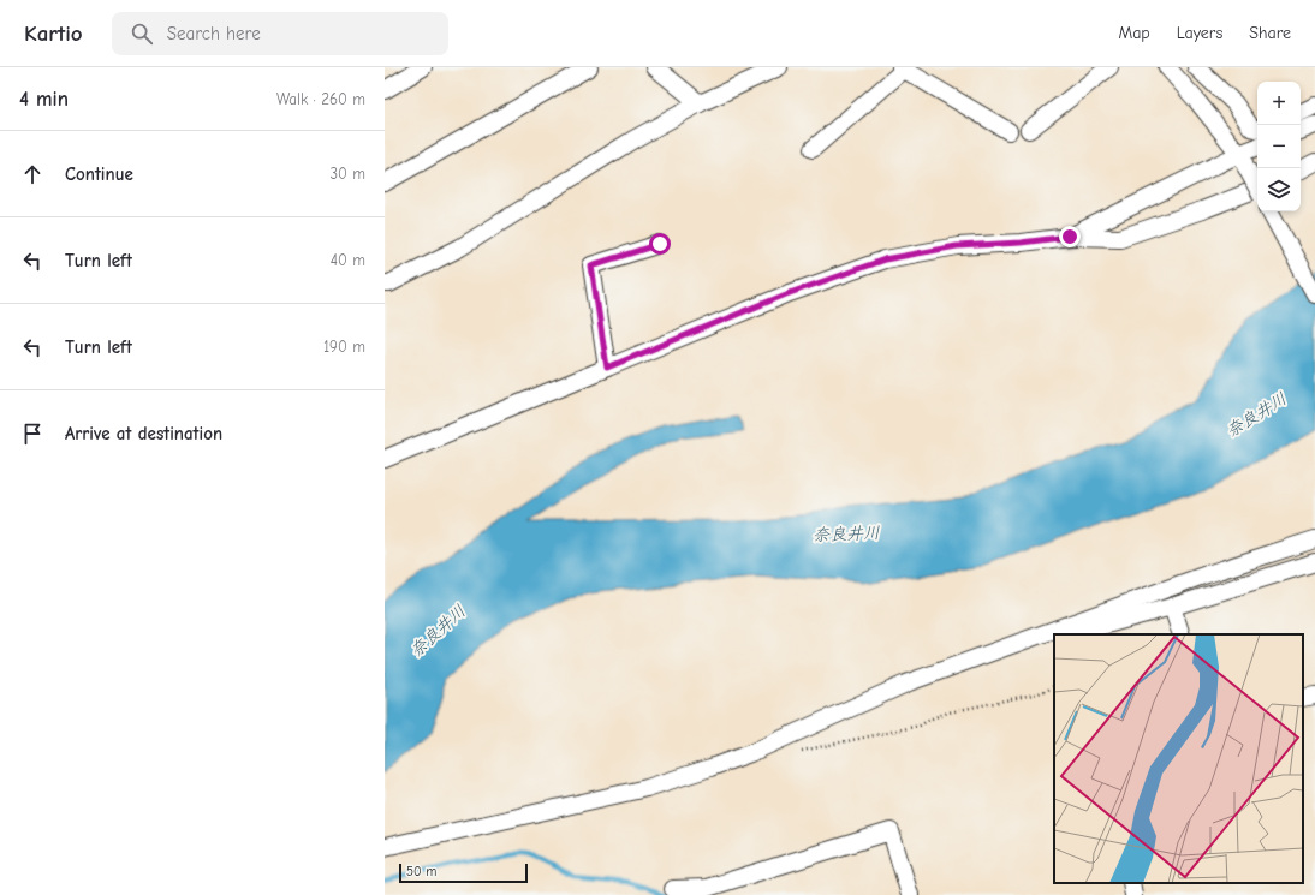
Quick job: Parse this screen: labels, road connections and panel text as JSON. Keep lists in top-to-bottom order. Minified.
{"water":["奈良井川"],"scale_bar":"50 m","page":{"header":"Kartio","search":"Search here","nav":["Map","Layers","Share"],"heading":["4 min","Walk · 260 m"],"map_buttons":["+","−"],"list":[["Continue","30 m"],["Turn left","40 m"],["Turn left","190 m"],"Arrive at destination"],"scale":"50 m"}}
